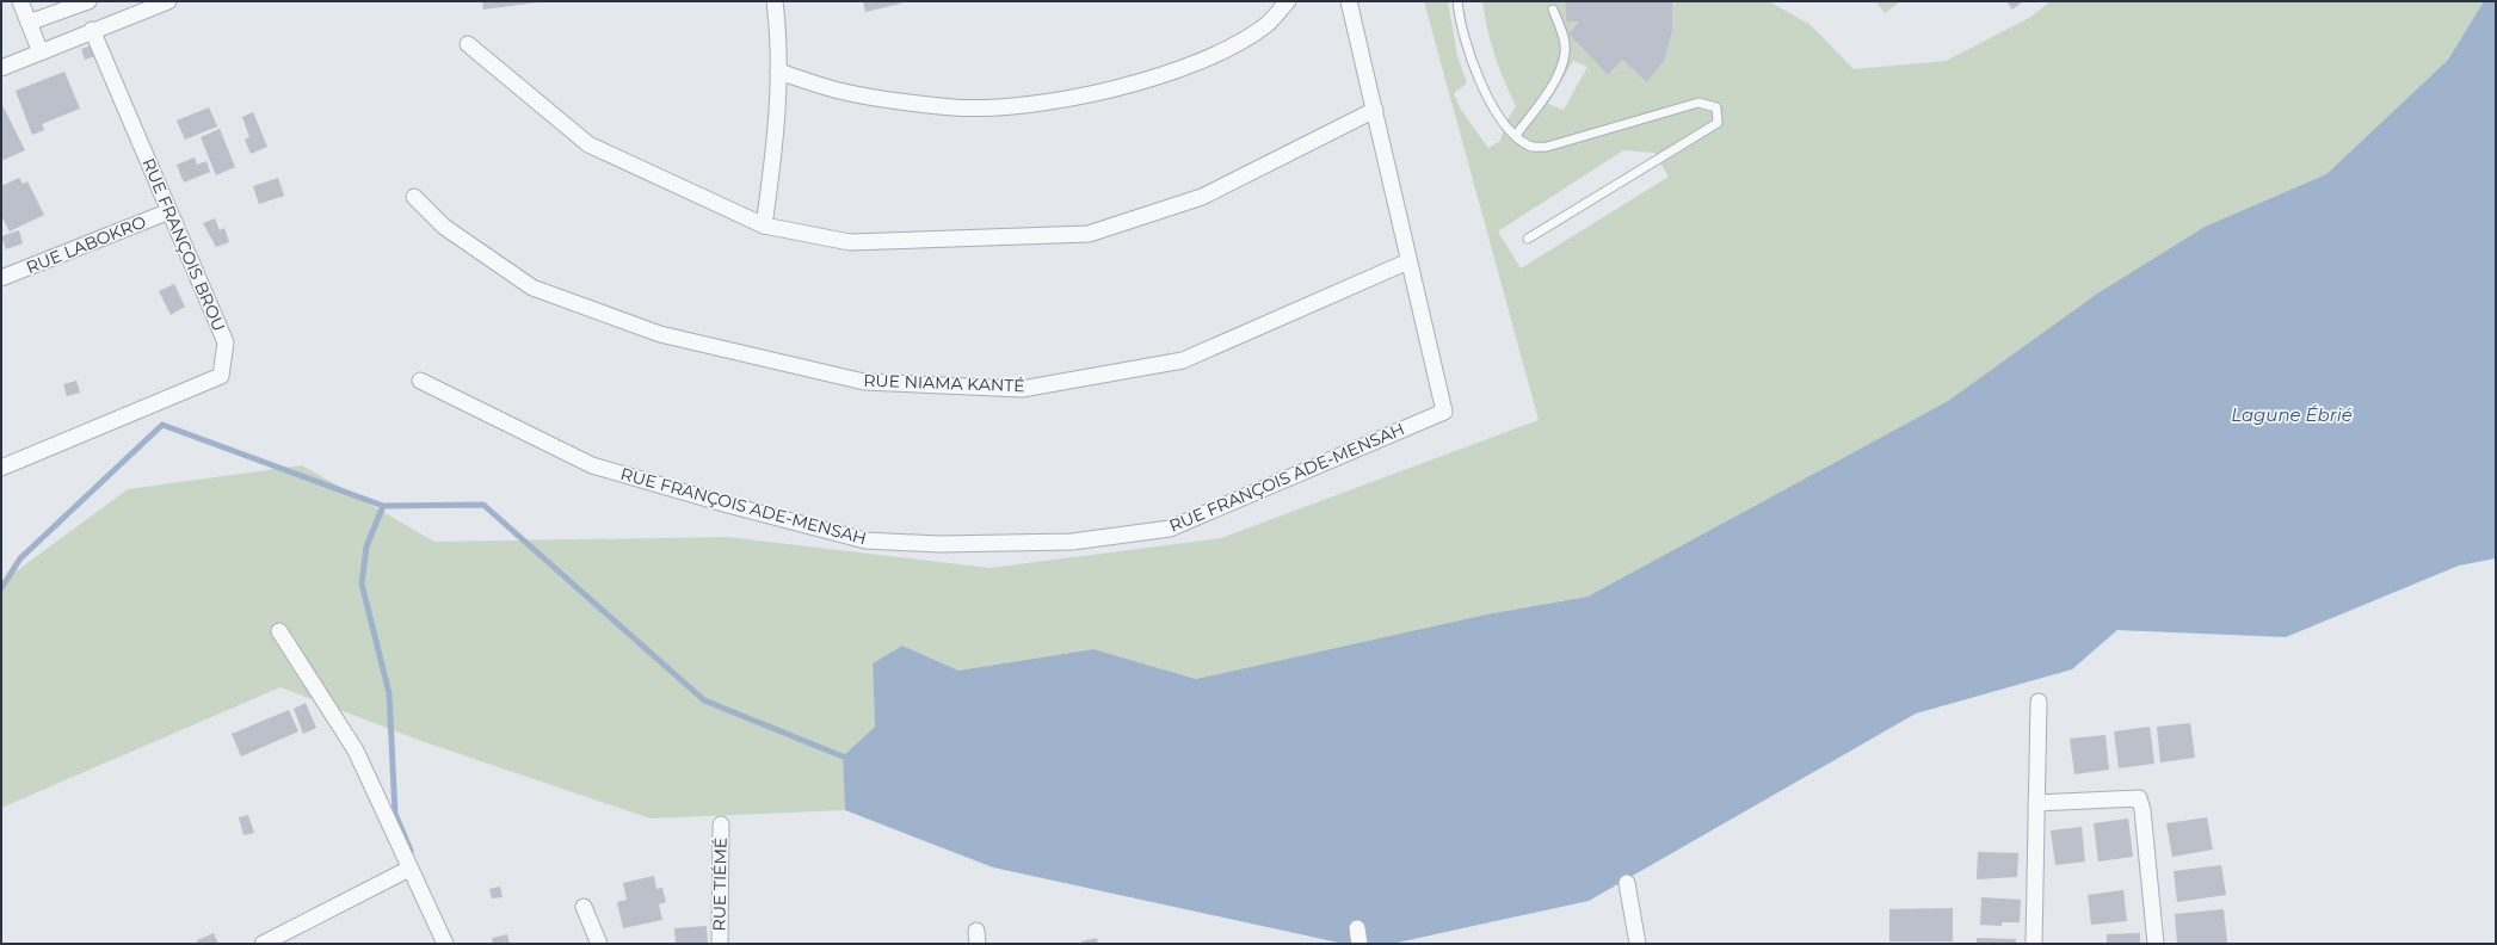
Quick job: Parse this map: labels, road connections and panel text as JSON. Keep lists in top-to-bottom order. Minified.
{"streets":{"street":["RUE LABOKRO","RUE FRANÇOIS BROU","RUE NIAMA KANTÉ","RUE FRANÇOIS ADE-MENSAH","RUE TIÉMÉ"]},"crossings":[["RUE LABOKRO","RUE FRANÇOIS BROU"],["RUE NIAMA KANTÉ","RUE FRANÇOIS ADE-MENSAH"]],"water":["Lagune Ébrié"]}
